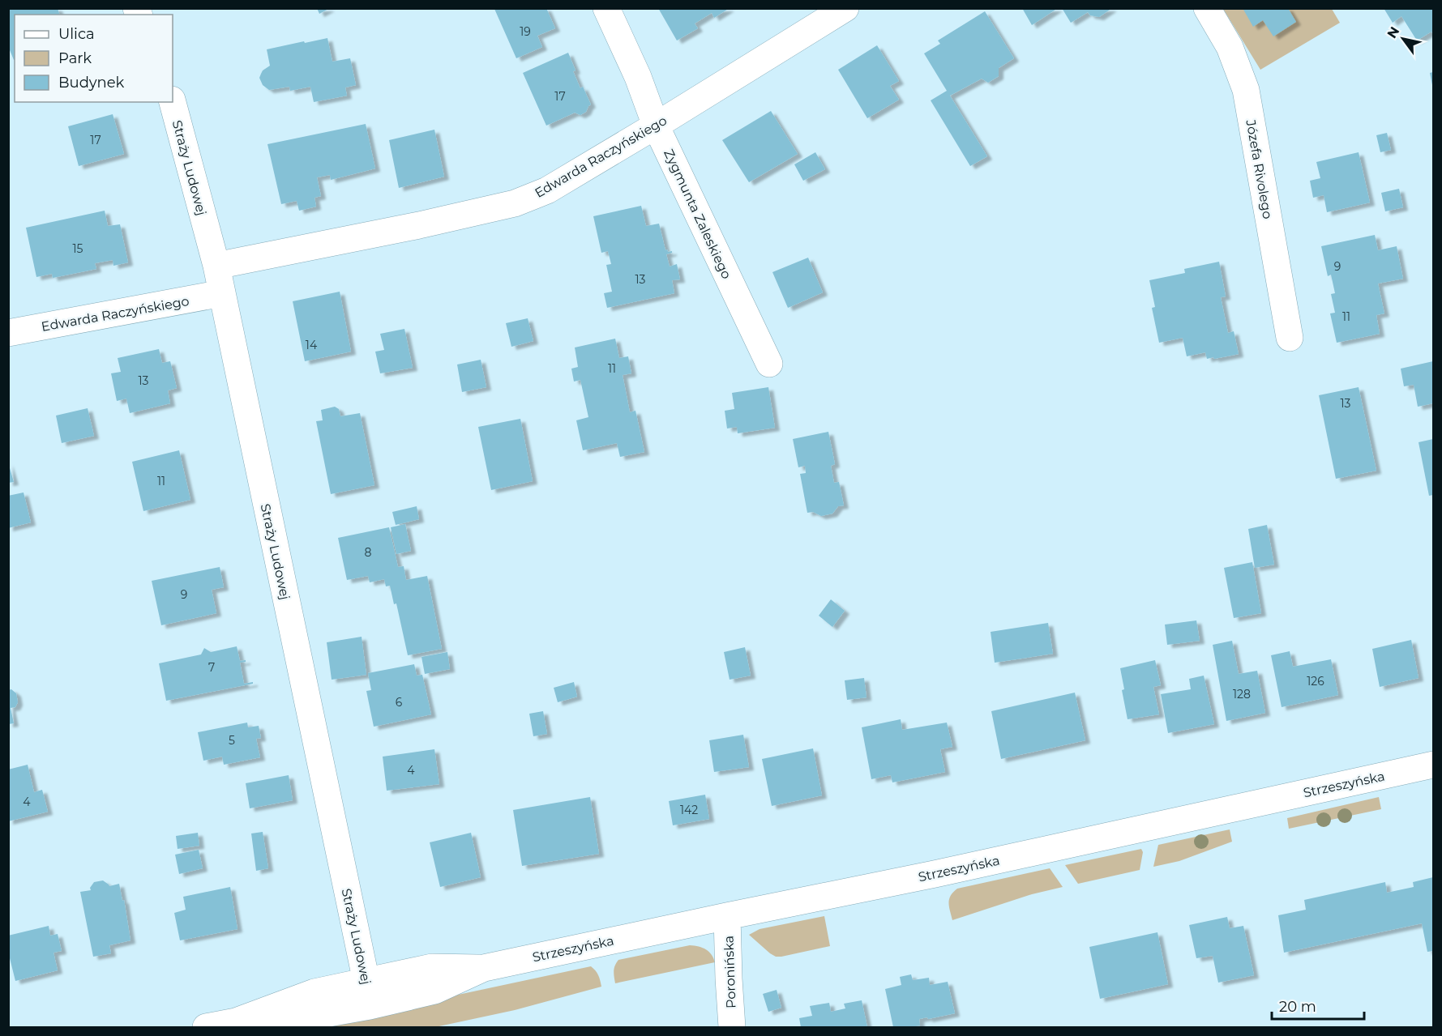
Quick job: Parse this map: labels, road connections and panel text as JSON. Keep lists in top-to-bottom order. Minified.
{"streets":{"street":["Edwarda Raczyńskiego","Straży Ludowej","Józefa Rivolego","Zygmunta Zaleskiego","Strzeszyńska","Poronińska"]},"crossings":[["Edwarda Raczyńskiego","Straży Ludowej"],["Edwarda Raczyńskiego","Zygmunta Zaleskiego"],["Straży Ludowej","Strzeszyńska"],["Strzeszyńska","Poronińska"]],"house_numbers":["19","17","17","15","9","13","11","14","11","13","13","11","8","9","7","126","128","6","5","4","4","142"],"legend":["Ulica","Park","Budynek"],"scale_bar":"20 m","north":"top left"}
